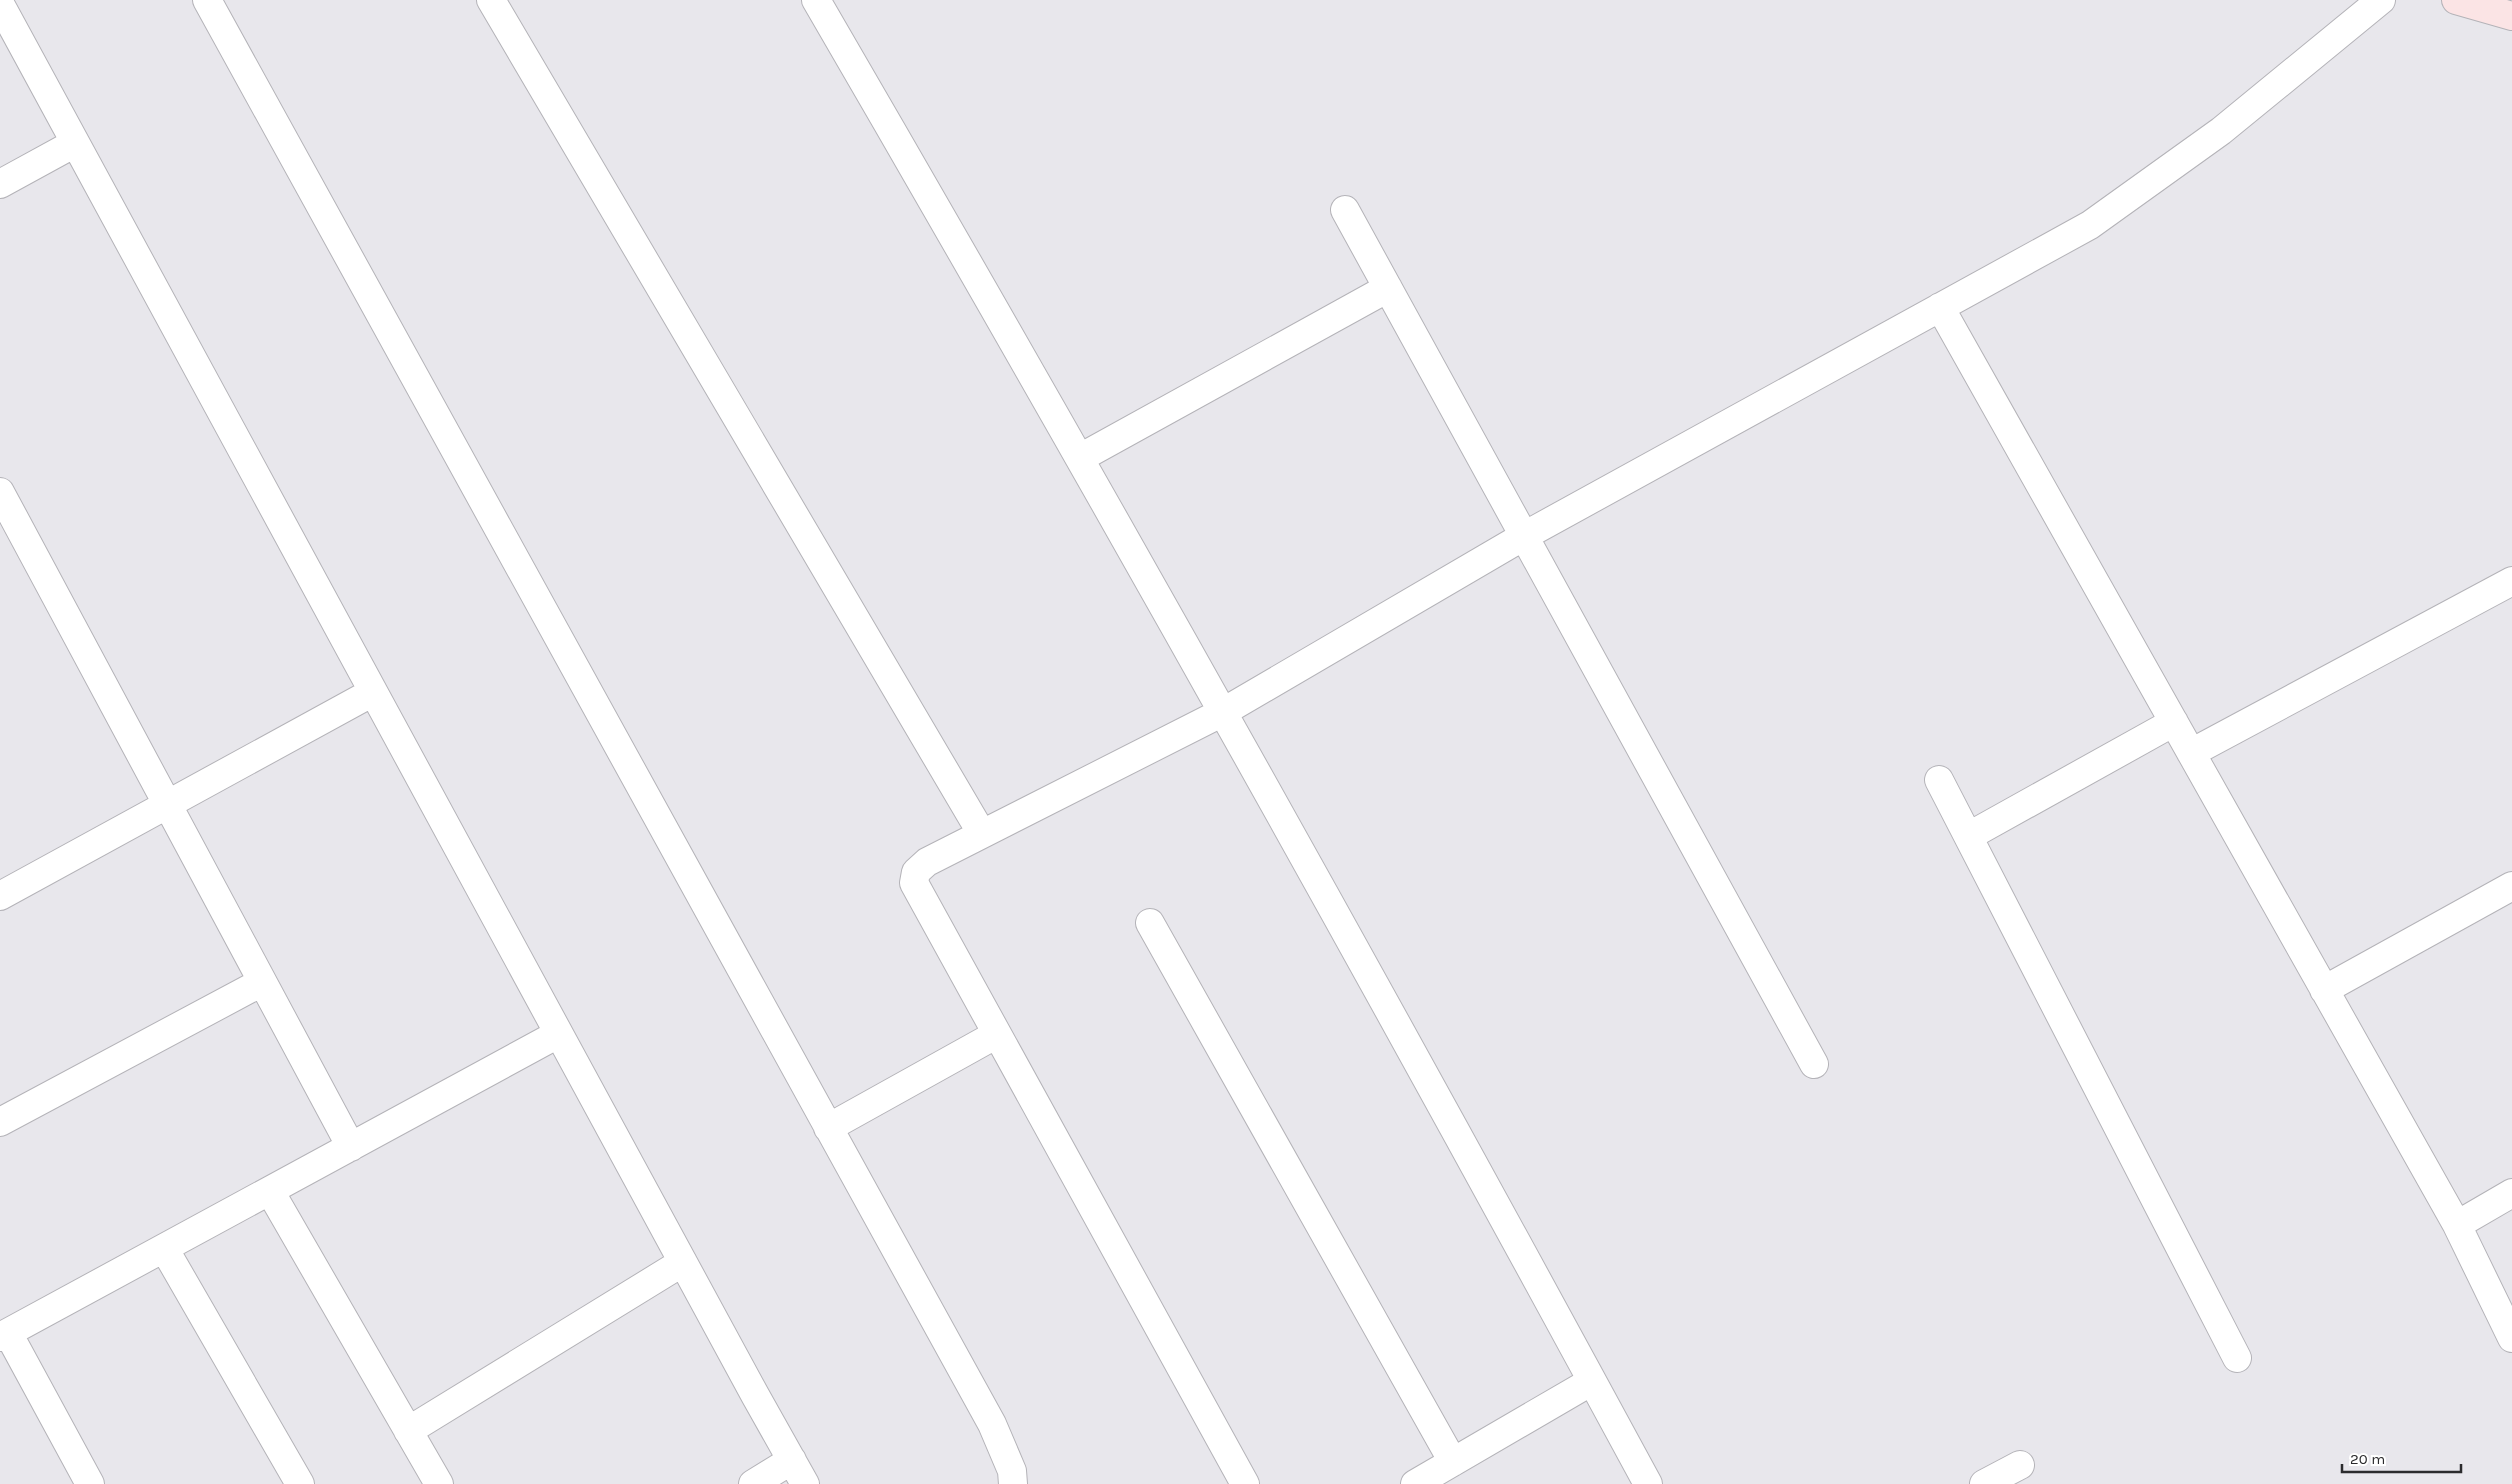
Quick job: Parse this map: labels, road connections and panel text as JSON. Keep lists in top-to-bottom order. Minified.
{"scale_bar":"20 m"}
